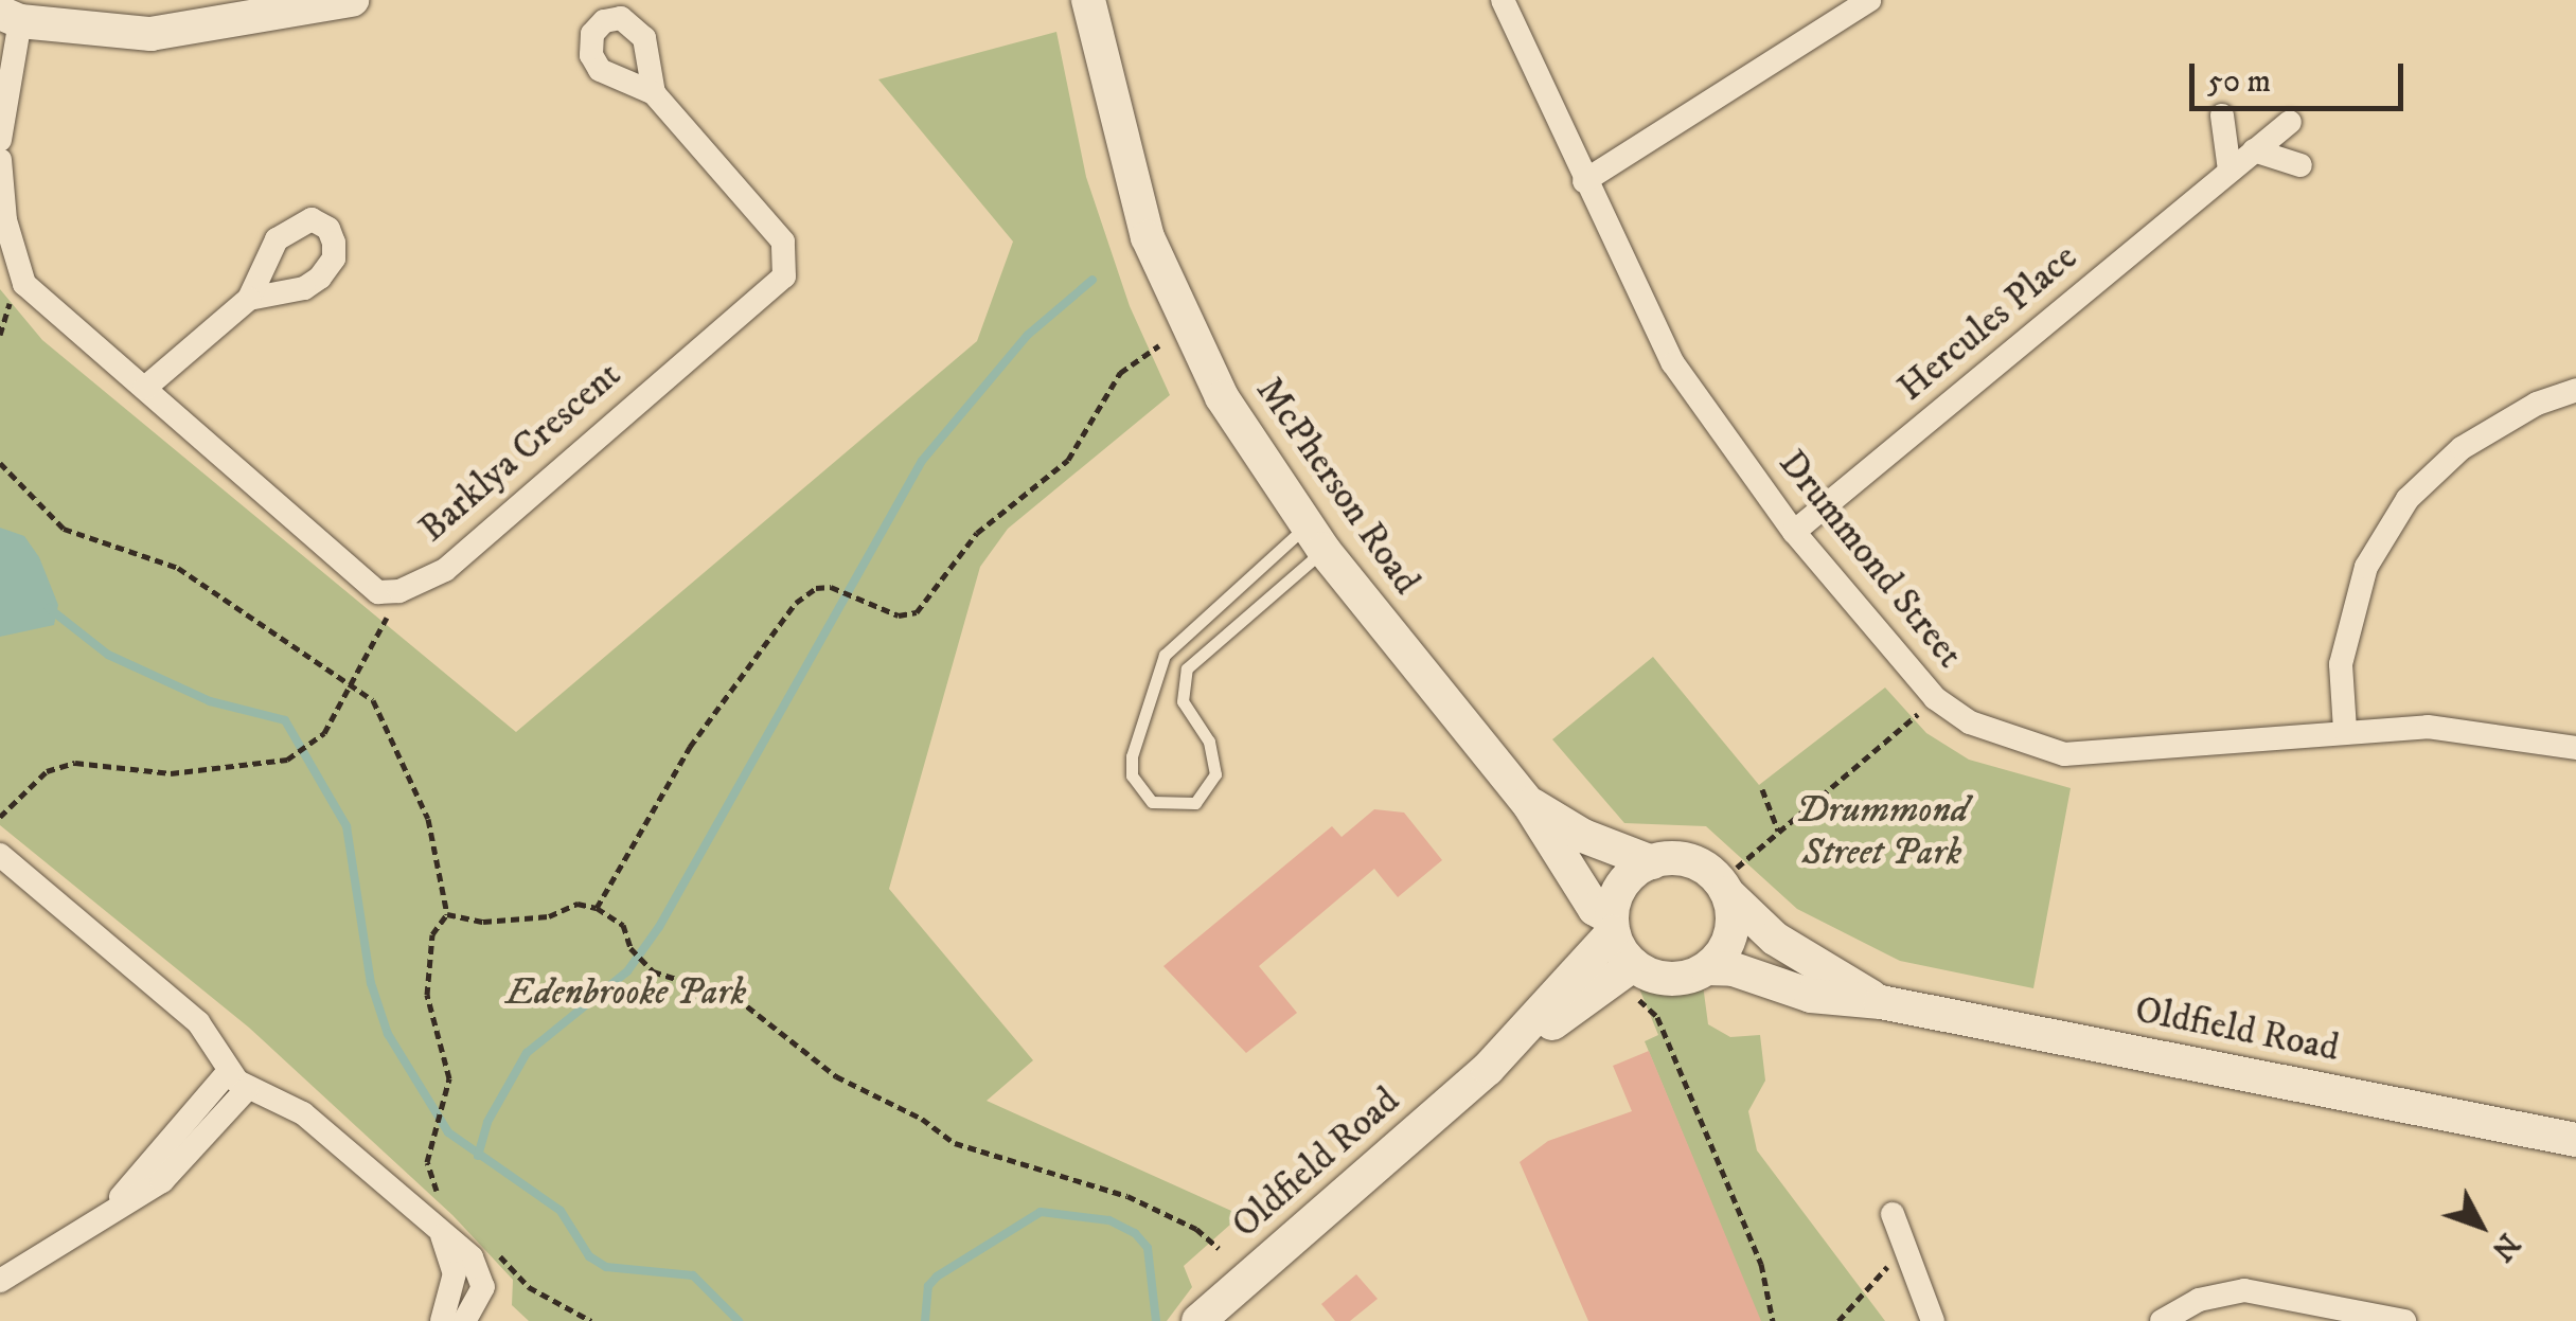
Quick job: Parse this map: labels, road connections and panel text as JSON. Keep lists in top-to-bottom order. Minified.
{"streets":{"street":["Hercules Place","Barklya Crescent","McPherson Road","Drummond Street","Oldfield Road"]},"crossings":[["Hercules Place","Drummond Street"]],"parks":["Drummond Street Park","Edenbrooke Park"],"scale_bar":"50 m","north":"bottom right"}
